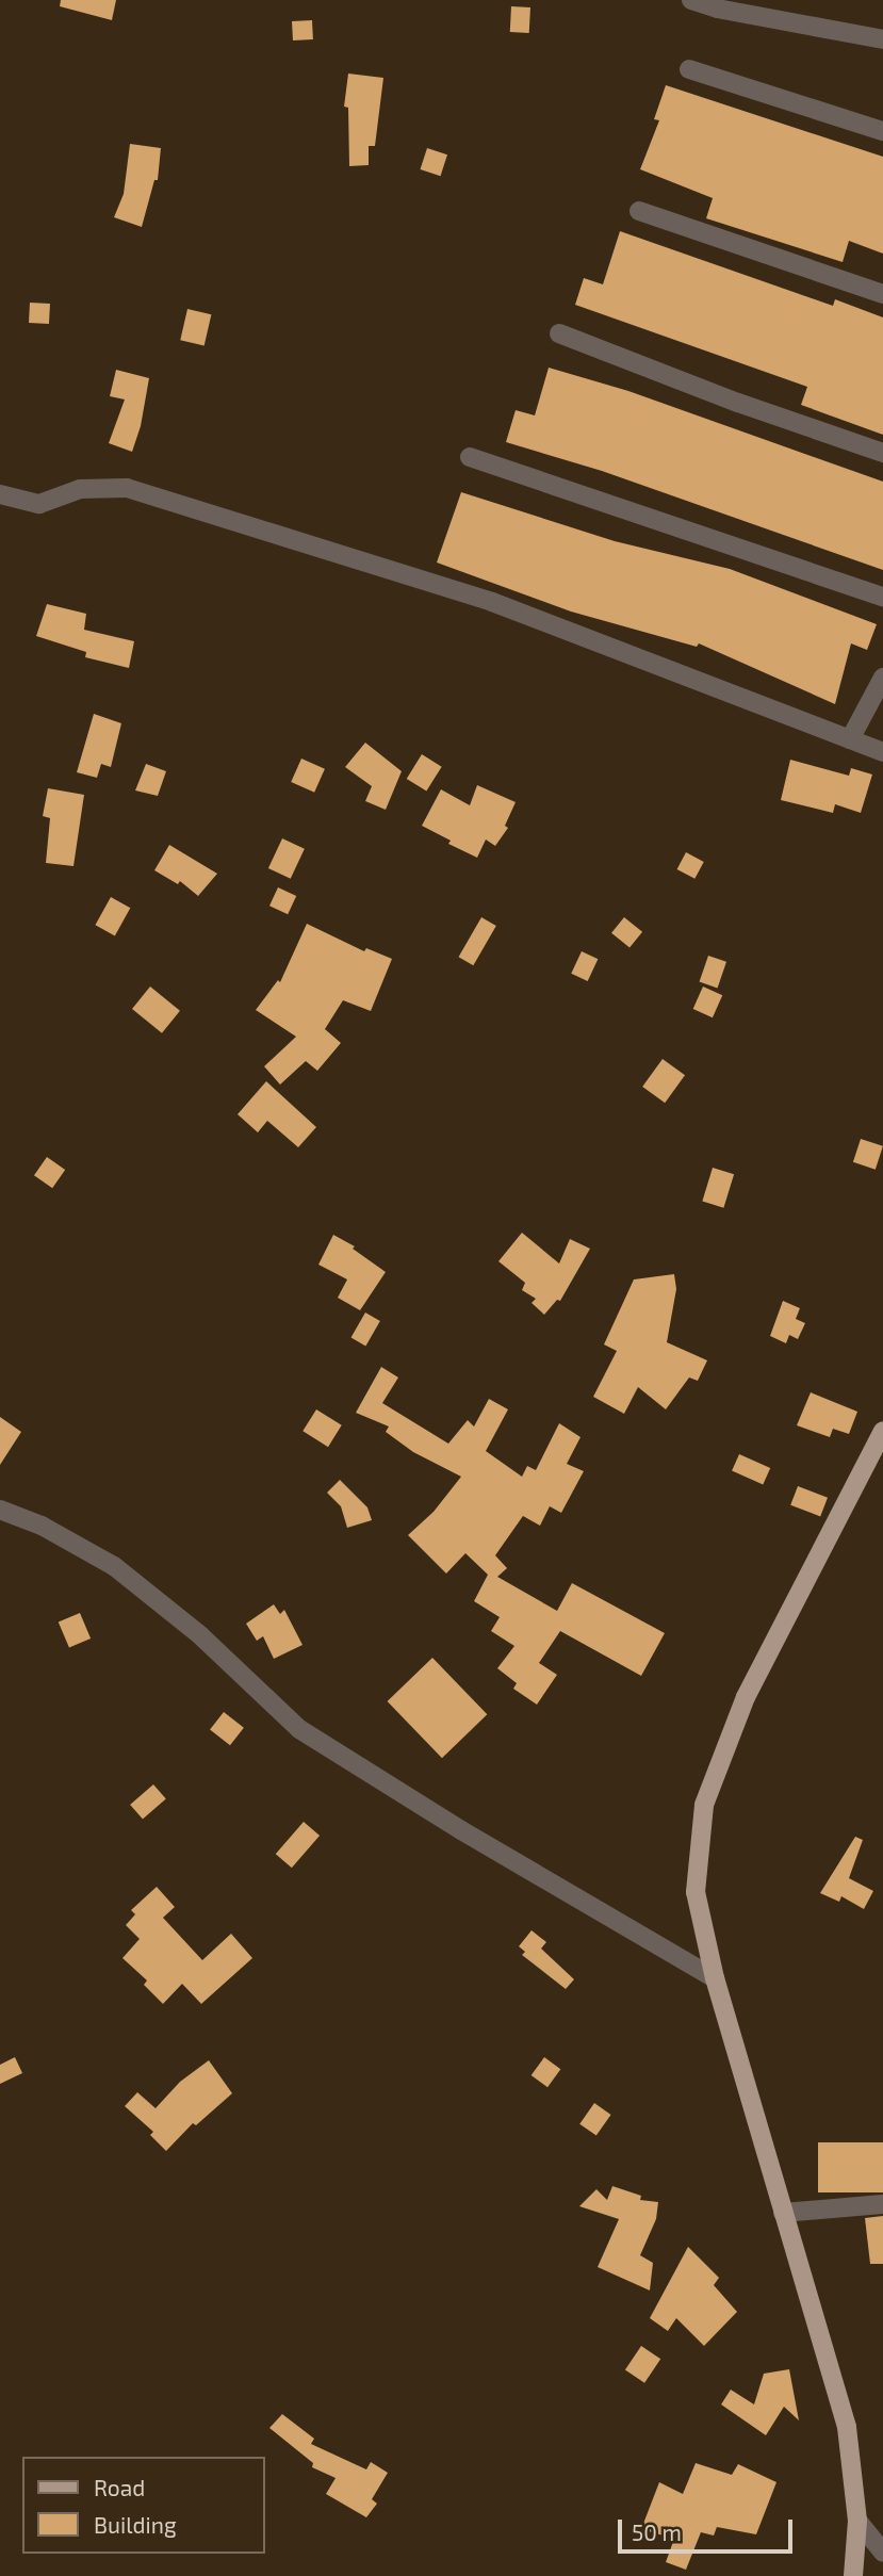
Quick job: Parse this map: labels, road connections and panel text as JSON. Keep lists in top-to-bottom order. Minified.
{"legend":["Road","Building"],"scale_bar":"50 m"}
